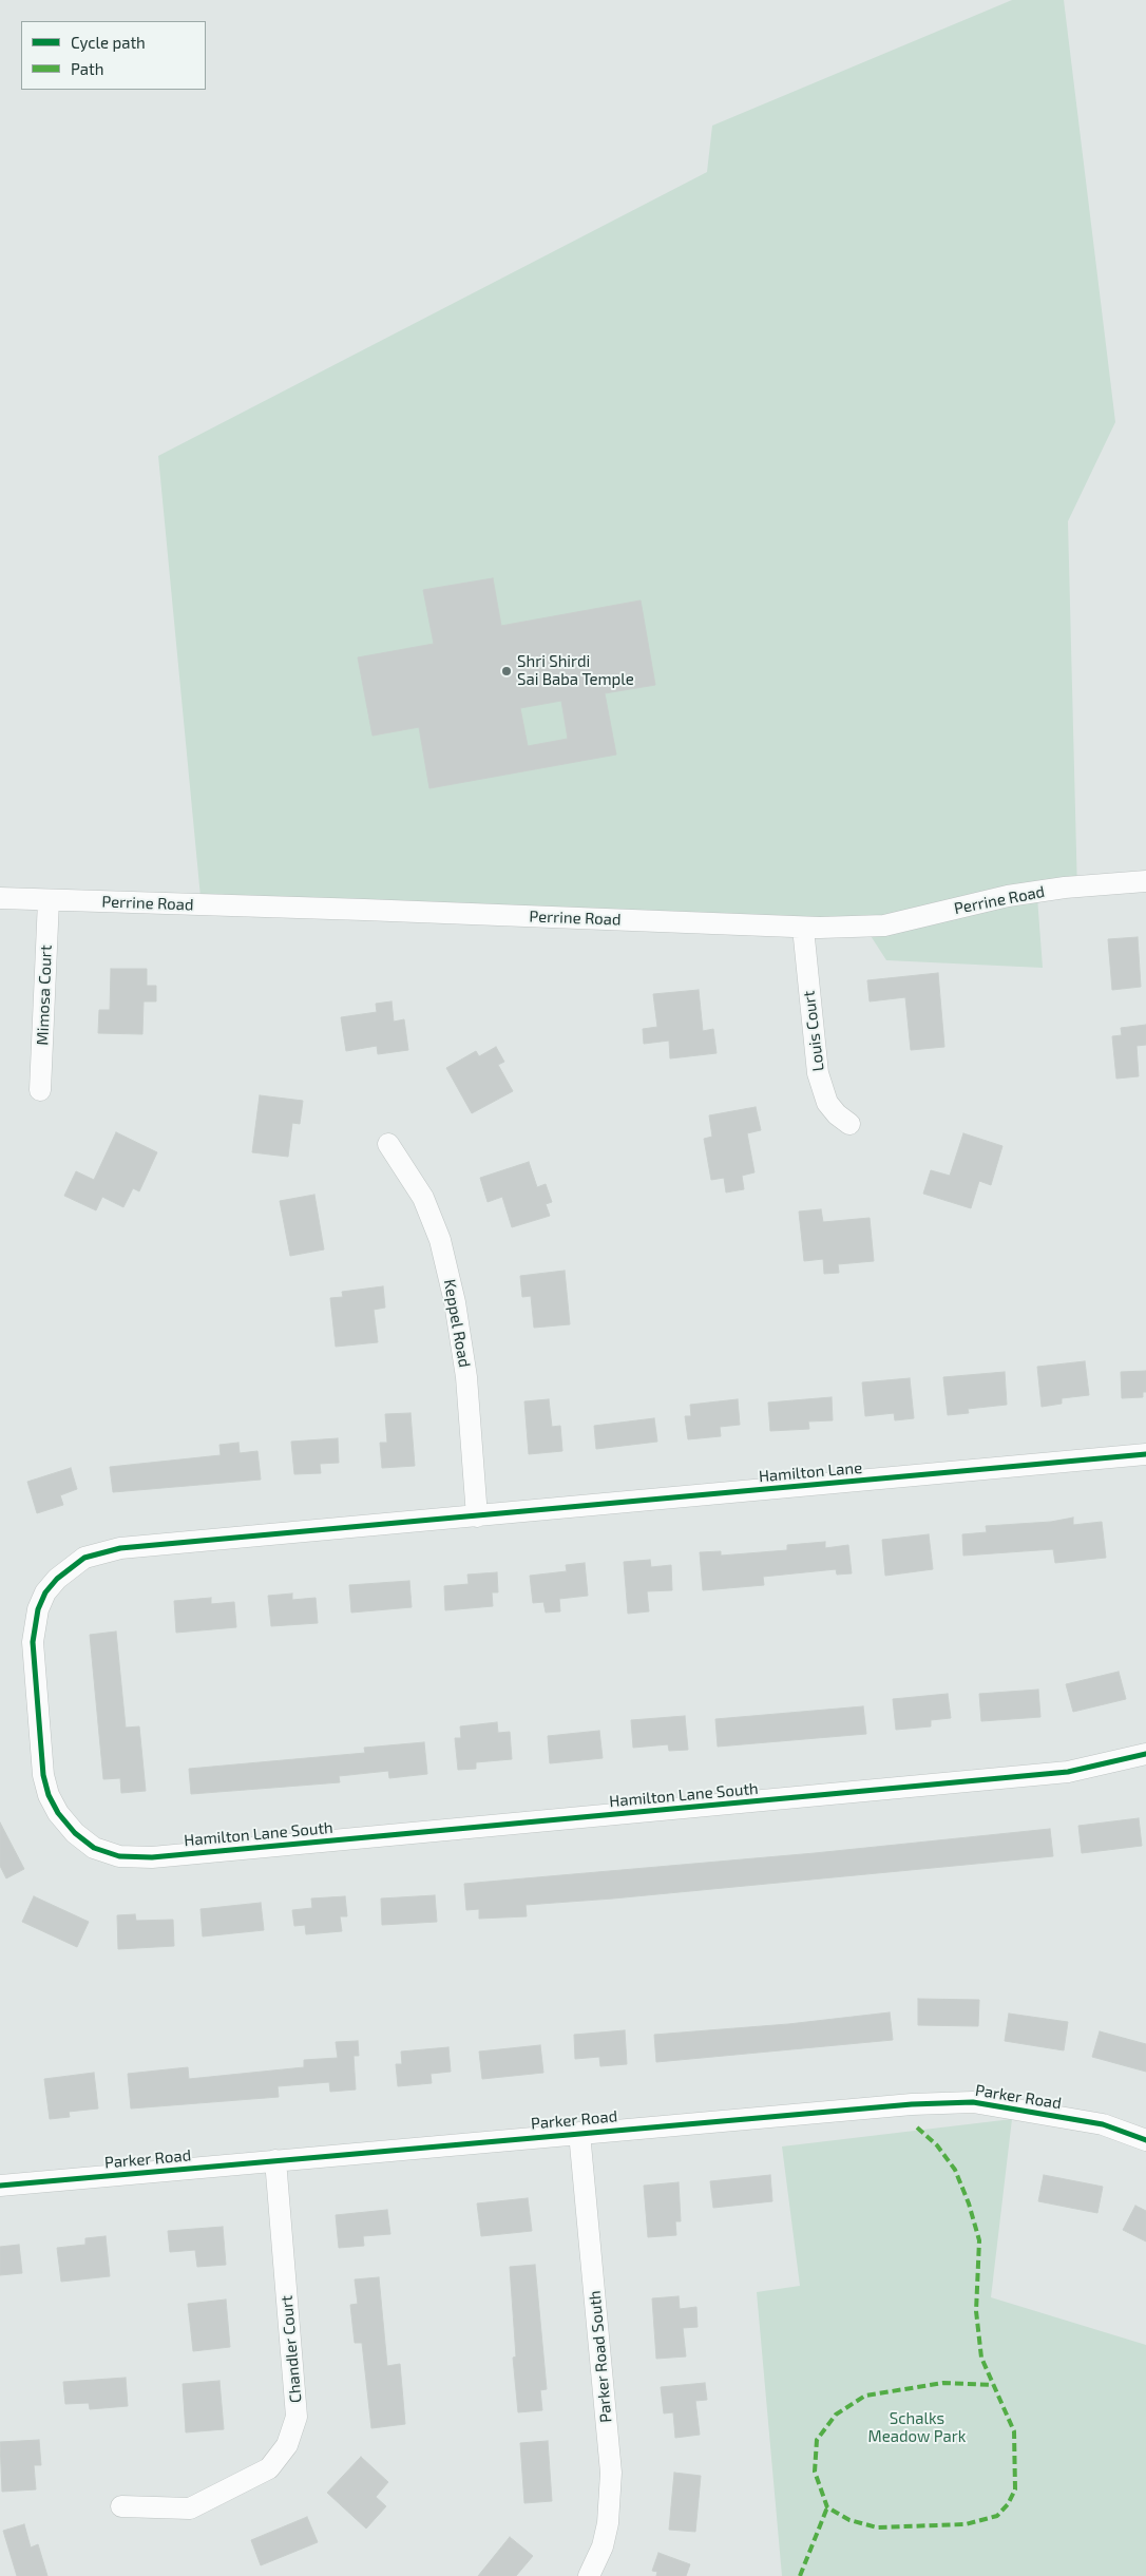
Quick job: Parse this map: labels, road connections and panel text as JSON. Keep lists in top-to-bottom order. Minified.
{"streets":{"street":["Perrine Road","Mimosa Court","Louis Court","Keppel Road","Hamilton Lane","Hamilton Lane South","Parker Road","Chandler Court","Parker Road South"]},"crossings":[["Perrine Road","Mimosa Court"],["Perrine Road","Louis Court"],["Keppel Road","Hamilton Lane"],["Keppel Road","Hamilton Lane South"],["Hamilton Lane","Hamilton Lane South"],["Parker Road","Chandler Court"],["Parker Road","Parker Road South"]],"parks":["Schalks Meadow Park"],"places":["Shri Shirdi Sai Baba Temple"],"legend":["Cycle path","Path"]}
